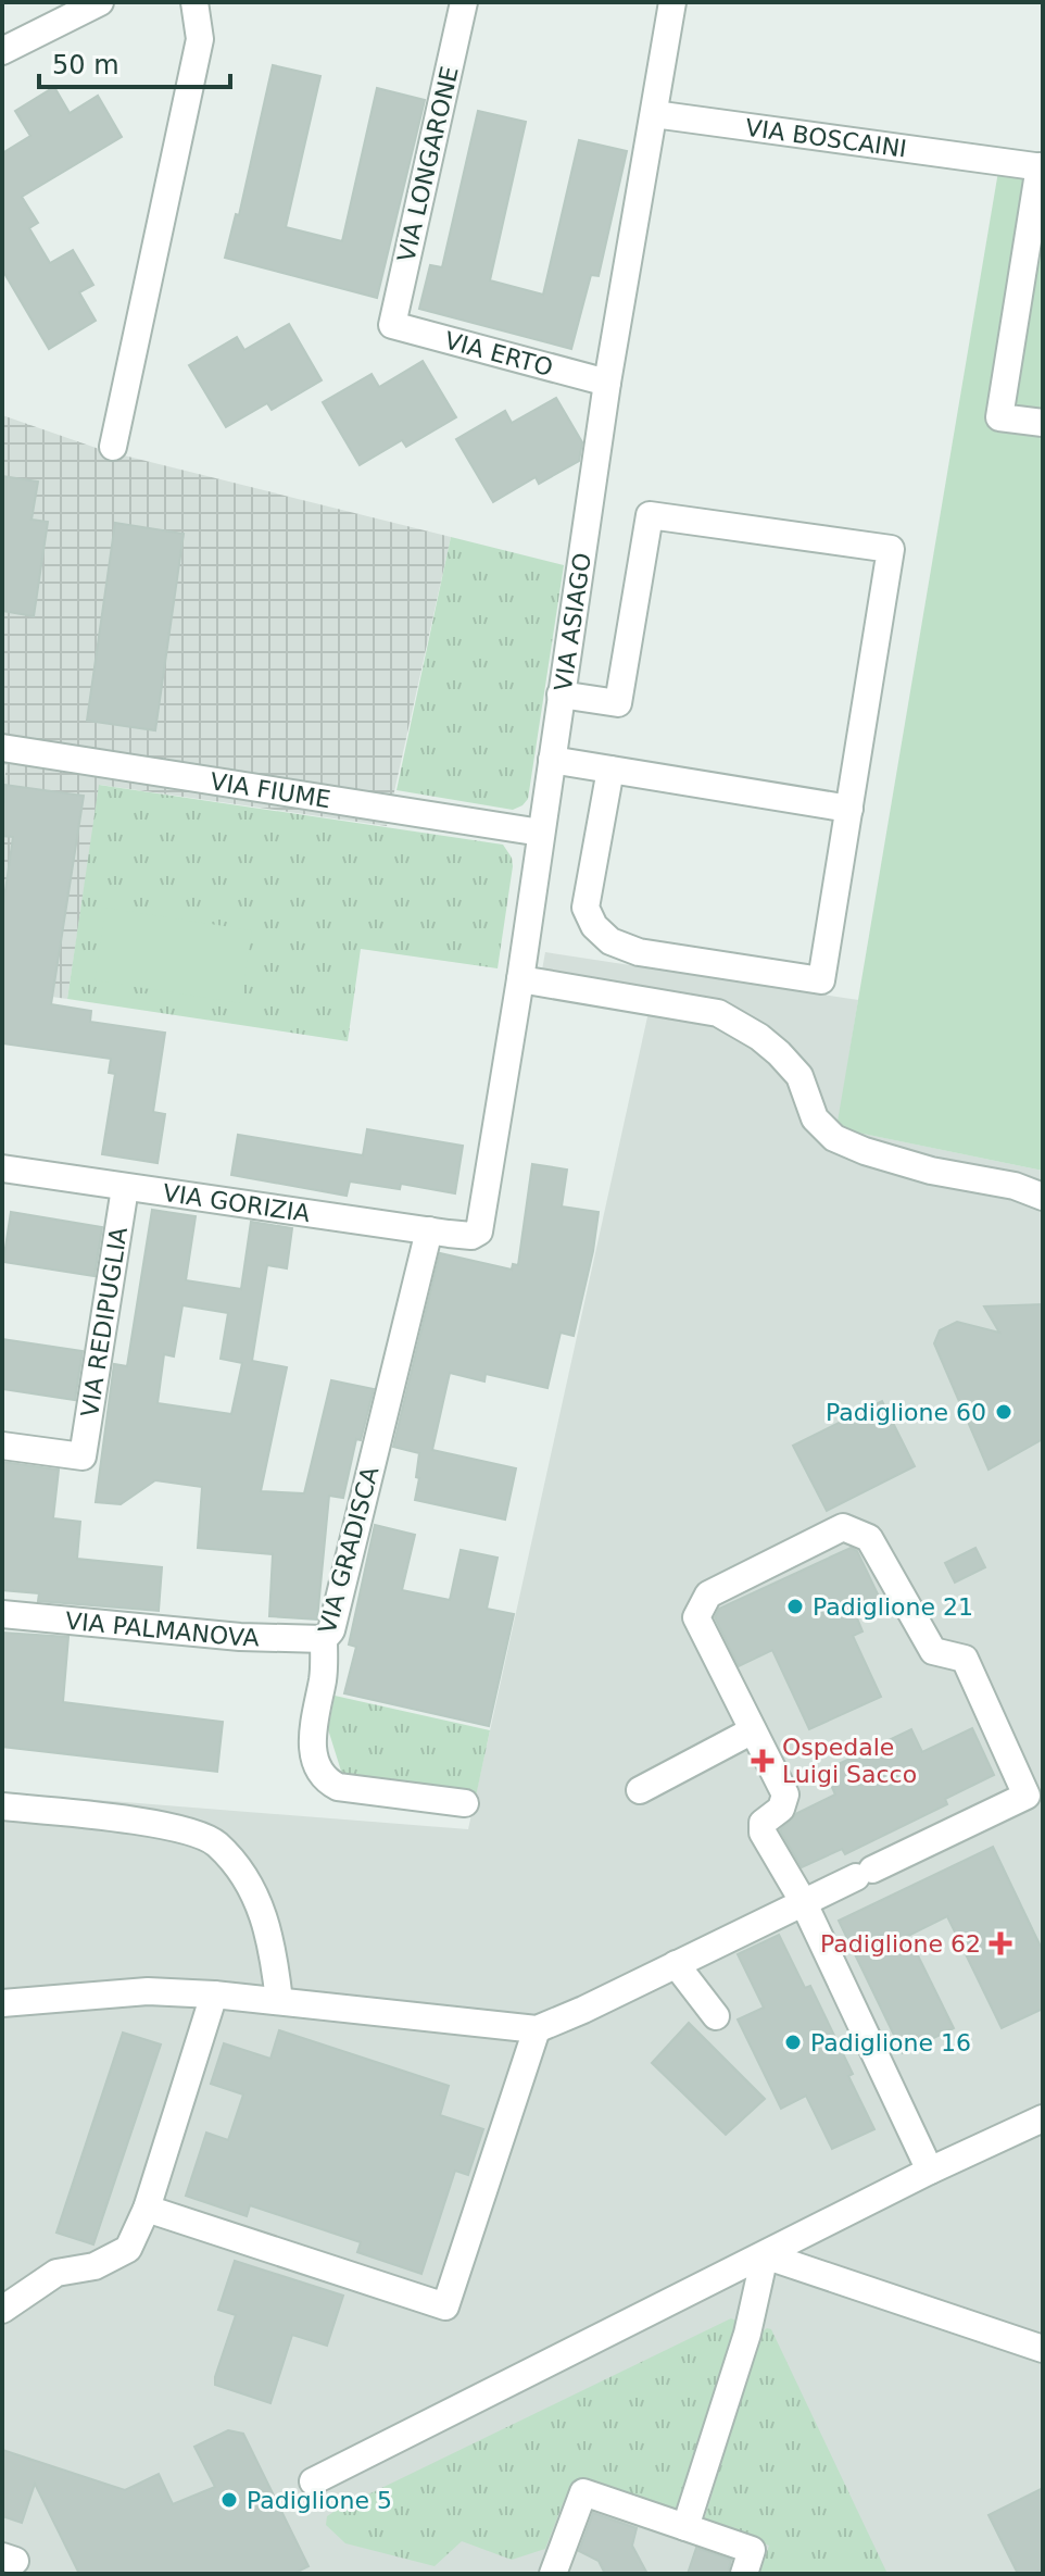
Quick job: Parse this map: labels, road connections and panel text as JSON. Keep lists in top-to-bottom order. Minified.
{"streets":{"street":["VIA BOSCAINI","VIA LONGARONE","VIA ERTO","VIA ASIAGO","VIA FIUME","VIA GORIZIA","VIA REDIPUGLIA","VIA GRADISCA","VIA PALMANOVA"]},"crossings":[["VIA BOSCAINI","VIA ASIAGO"],["VIA LONGARONE","VIA ERTO"],["VIA ERTO","VIA ASIAGO"],["VIA ASIAGO","VIA FIUME"],["VIA ASIAGO","VIA GORIZIA"],["VIA GORIZIA","VIA REDIPUGLIA"],["VIA GORIZIA","VIA GRADISCA"],["VIA GRADISCA","VIA PALMANOVA"]],"places":{"other":["Padiglione 60","Padiglione 21","Padiglione 16","Padiglione 5"],"health":["Ospedale Luigi Sacco","Padiglione 62"]},"scale_bar":"50 m"}
